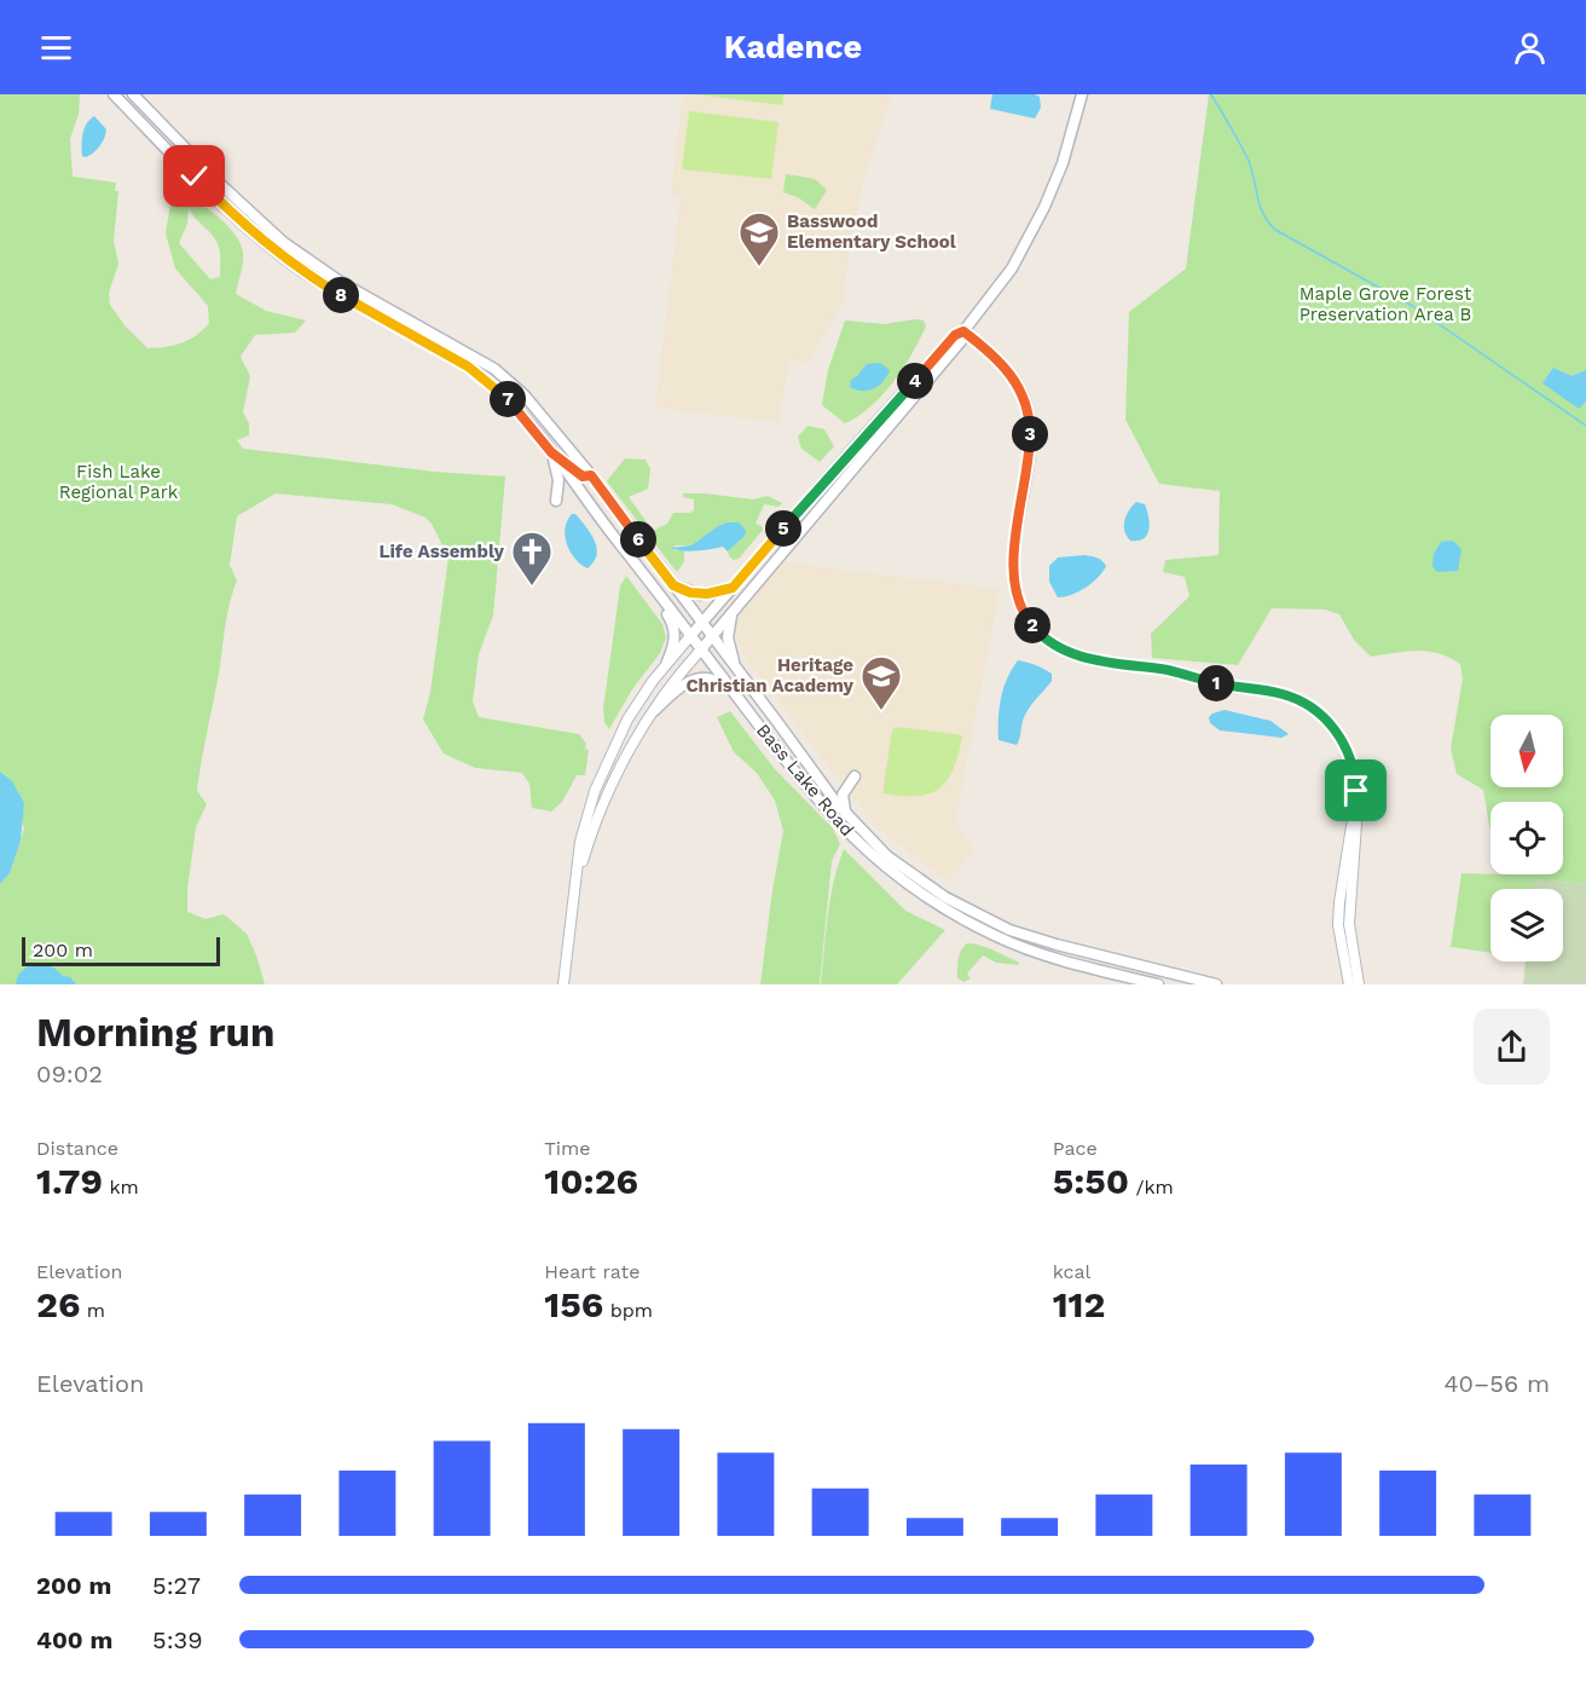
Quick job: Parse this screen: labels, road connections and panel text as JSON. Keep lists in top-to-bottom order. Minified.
{"streets":{"main road":["Bass Lake Road"]},"parks":["Maple Grove Forest Preservation Area B","Fish Lake Regional Park"],"places":{"school or university":["Basswood Elementary School","Heritage Christian Academy"],"church":["Life Assembly"]},"scale_bar":"200 m","north":"bottom","page":{"header":"Kadence","pins":["8","4","7","3","5","6","2","1"],"scale":"200 m","heading":["Morning run","09:02"],"stats":[["Distance","1.79 km"],["Time","10:26"],["Pace","5:50 /km"],["Elevation","26 m"],["Heart rate","156 bpm"],["kcal","112"]],"chart":["Elevation","40–56 m"],"list":[{"name":"200 m","note":"5:27"},{"name":"400 m","note":"5:39"}]}}
